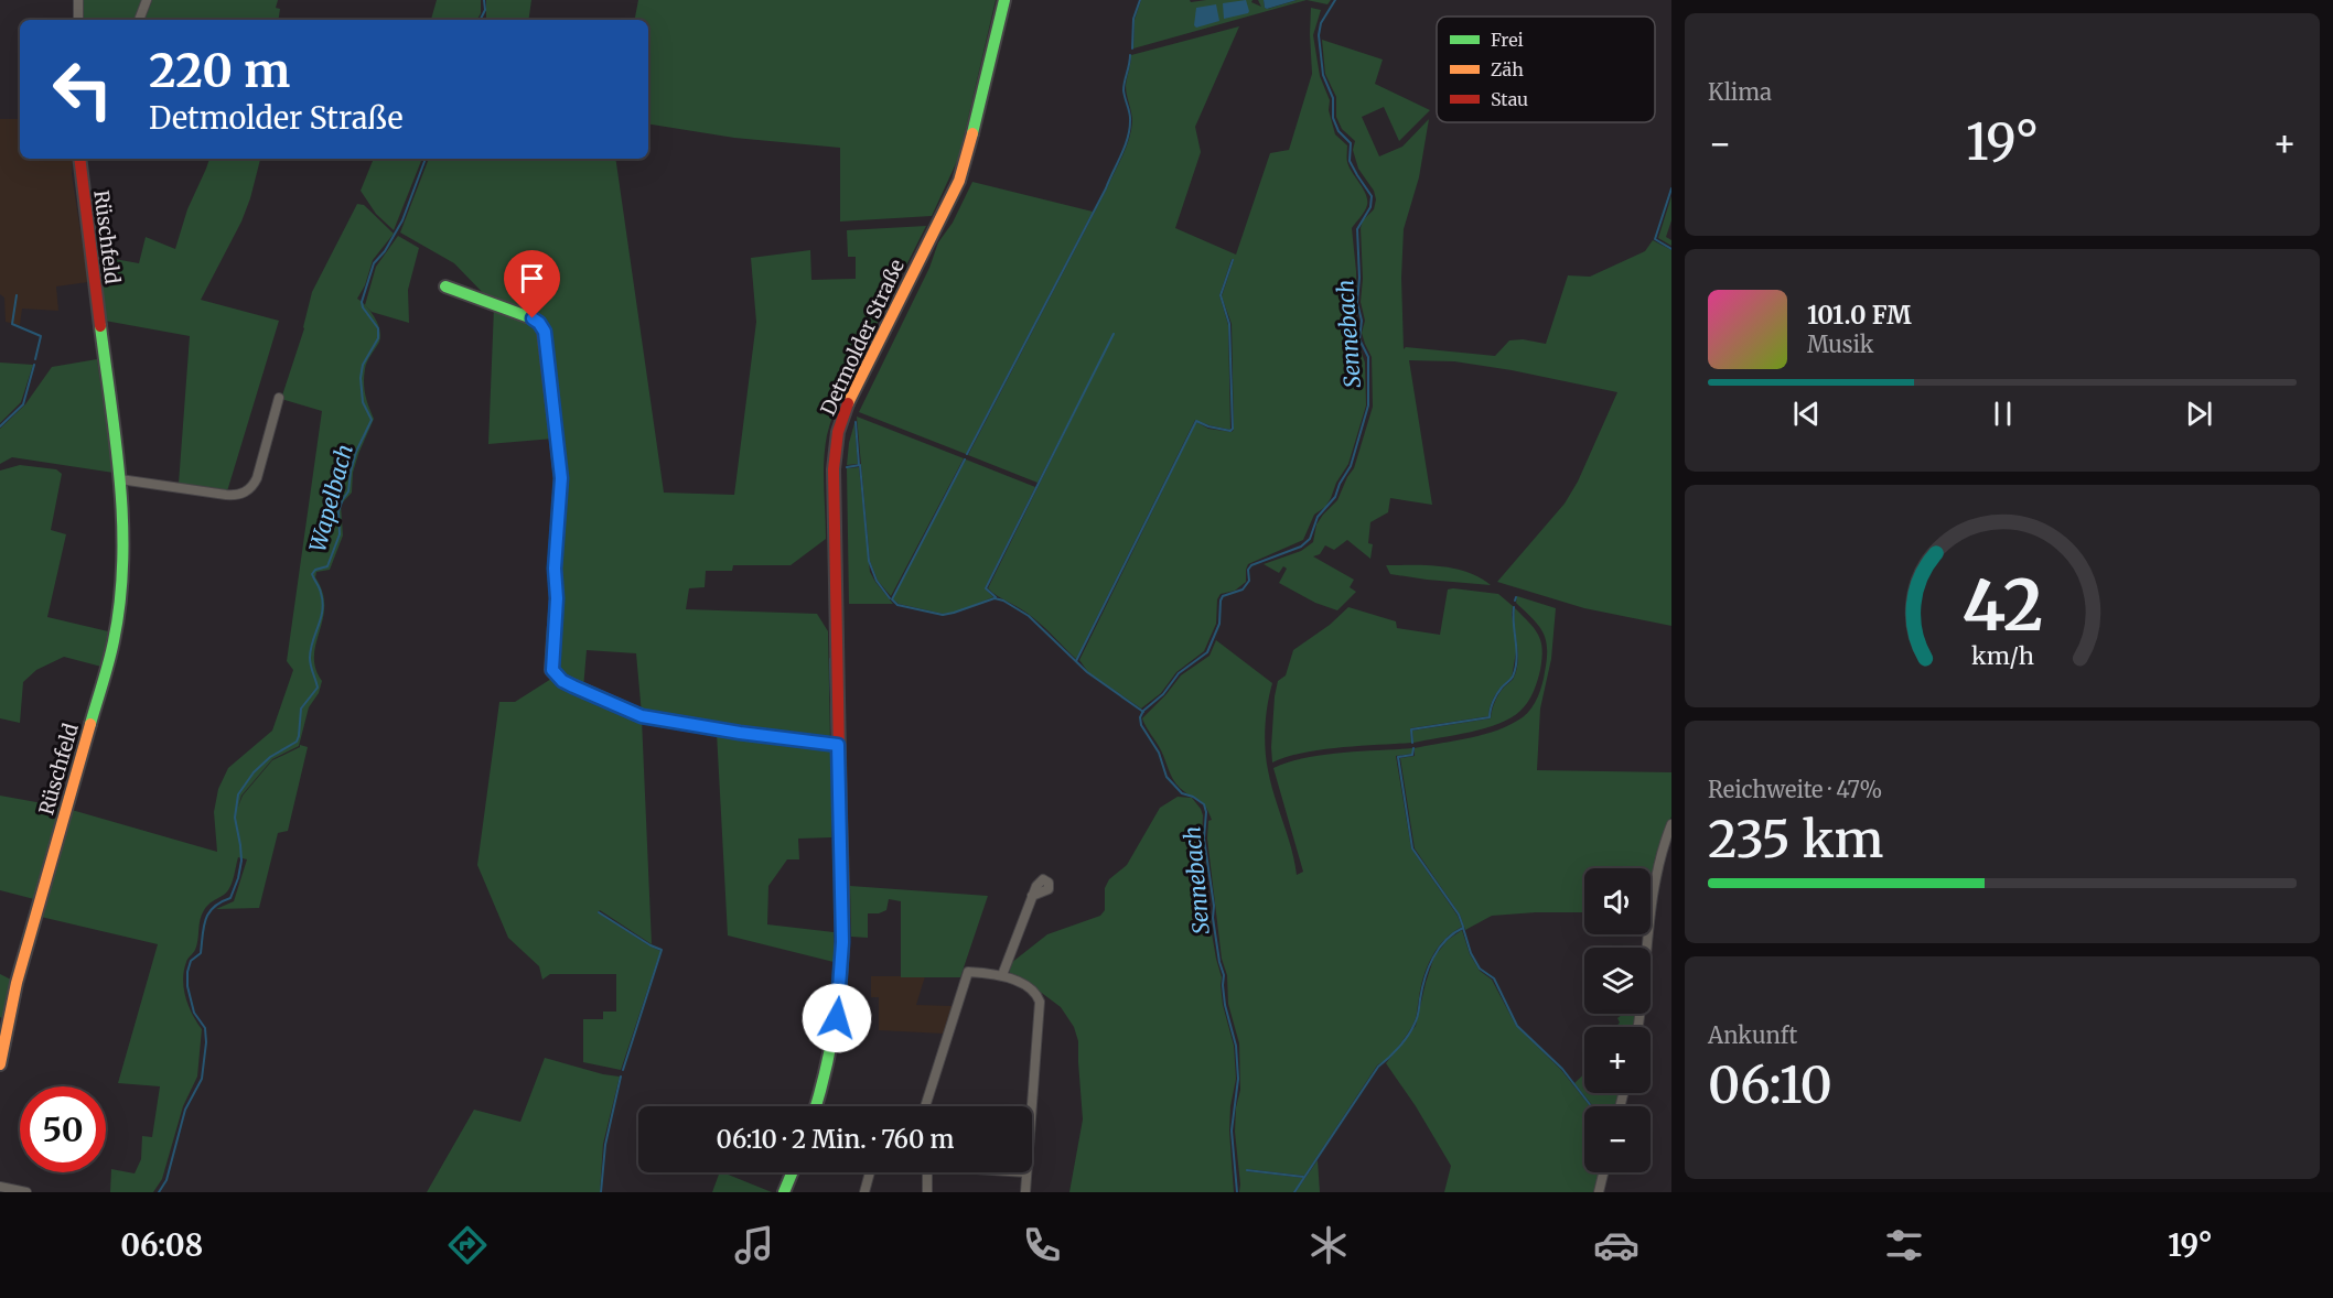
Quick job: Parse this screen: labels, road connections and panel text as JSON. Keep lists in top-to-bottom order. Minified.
{"streets":{"street":["Rüschfeld","Detmolder Straße"]},"water":["Sennebach","Wapelbach"],"legend":["Frei","Zäh","Stau"],"page":{"tile":["Klima",["Reichweite · 47%","235 km"],["Ankunft","06:10"]],"turn":["220 m","Detmolder Straße"],"heat":["−","19°","+"],"song":["101.0 FM","Musik"],"map_buttons":["+","−"],"limit":"50","trip":"06:10 · 2 Min. · 760 m","tabs":["06:08","19°"],"gauge":["42","km/h"]}}
